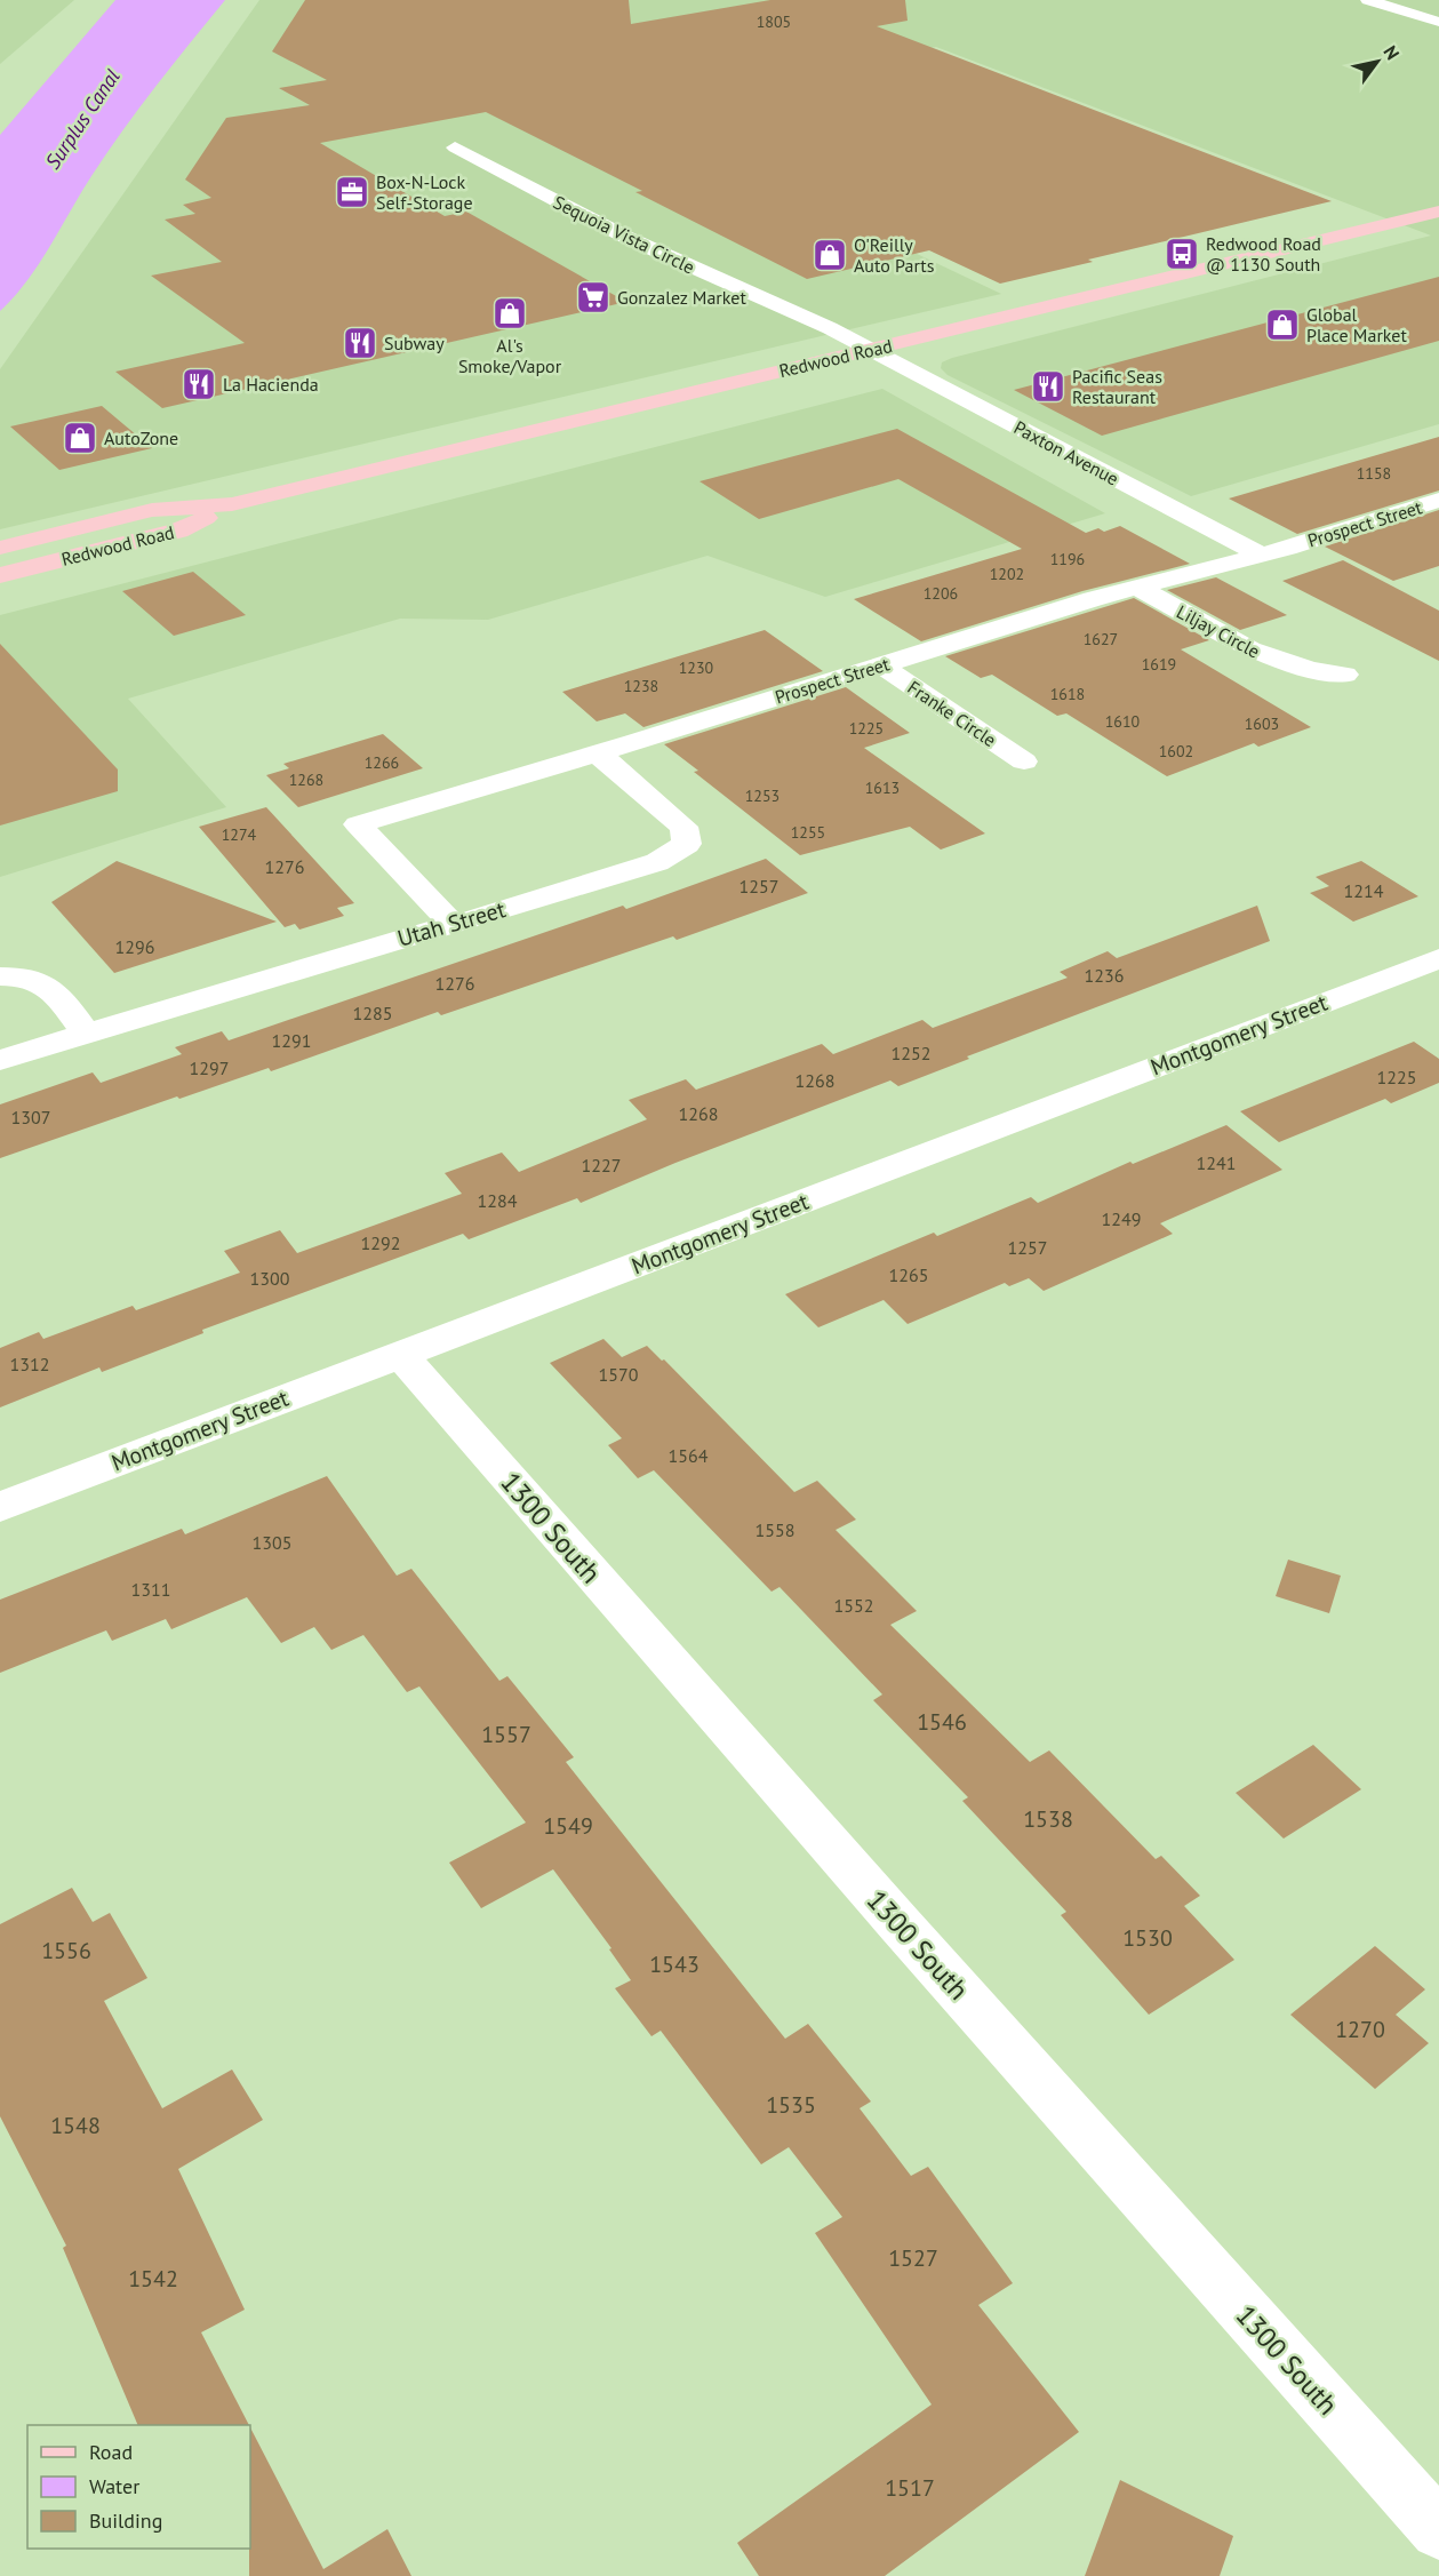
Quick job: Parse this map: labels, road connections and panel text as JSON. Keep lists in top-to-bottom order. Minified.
{"streets":{"main road":["Redwood Road"],"street":["Sequoia Vista Circle","Paxton Avenue","Prospect Street","Liljay Circle","Franke Circle","Utah Street","Montgomery Street","1300 South"]},"crossings":[["Sequoia Vista Circle","Redwood Road"],["Sequoia Vista Circle","Paxton Avenue"],["Redwood Road","Paxton Avenue"],["Paxton Avenue","Prospect Street"],["Prospect Street","Liljay Circle"],["Prospect Street","Franke Circle"],["Prospect Street","Utah Street"],["Montgomery Street","1300 South"]],"water":["Surplus Canal"],"places":{"office":["Box-N-Lock Self-Storage"],"bus stop":["Redwood Road @ 1130 South"],"shop":["O'Reilly Auto Parts","Al's Smoke/Vapor","Global Place Market","AutoZone"],"supermarket":["Gonzalez Market"],"restaurant":["Subway","La Hacienda","Pacific Seas Restaurant"]},"house_numbers":["1805","1158","1196","1202","1206","1627","1619","1230","1238","1618","1610","1603","1225","1602","1266","1268","1613","1253","1255","1274","1276","1257","1214","1296","1236","1276","1285","1291","1252","1297","1225","1268","1268","1307","1241","1227","1284","1249","1292","1257","1265","1300","1312","1570","1564","1558","1305","1311","1552","1546","1557","1538","1549","1530","1556","1543","1270","1535","1548","1527","1542","1517"],"legend":["Road","Water","Building"],"north":"top right"}
